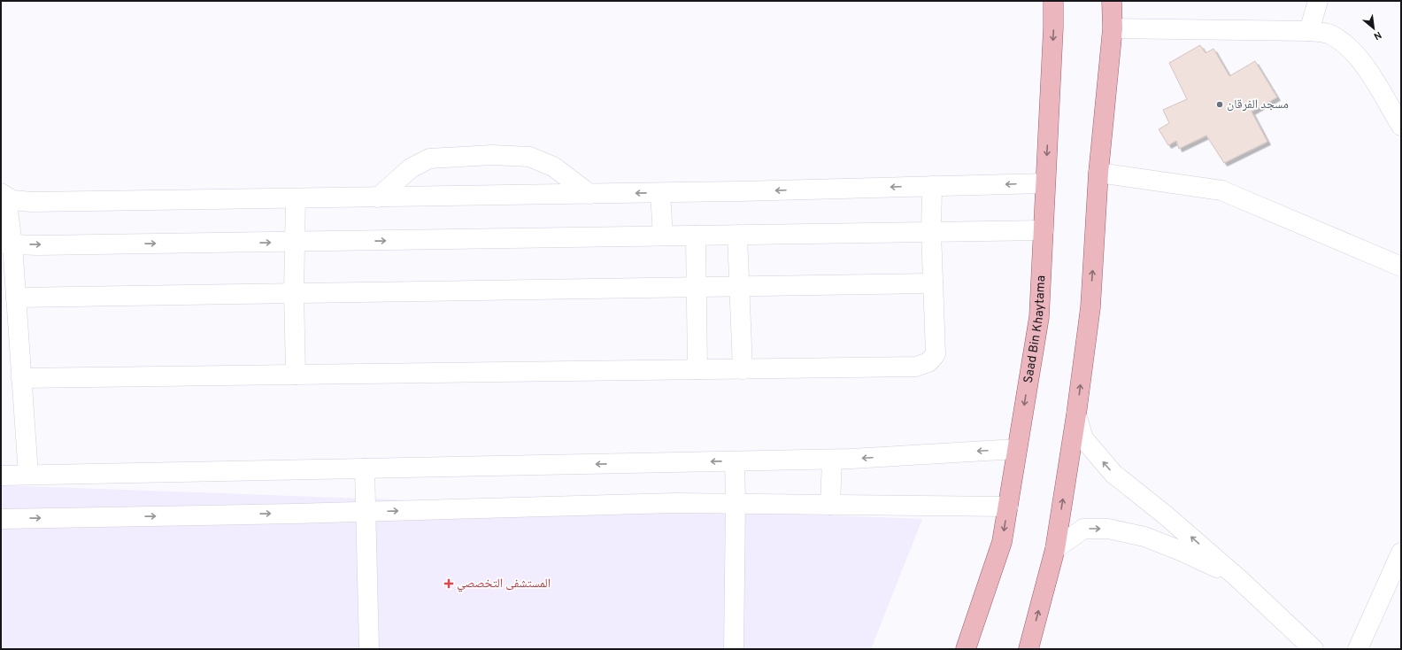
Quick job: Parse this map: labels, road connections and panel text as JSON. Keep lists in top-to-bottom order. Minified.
{"streets":{"main road":["Saad Bin Khaytama"]},"places":{"other":["مسجد الفرقان"],"health":["المستشفى التخصصي"]},"north":"bottom right"}
